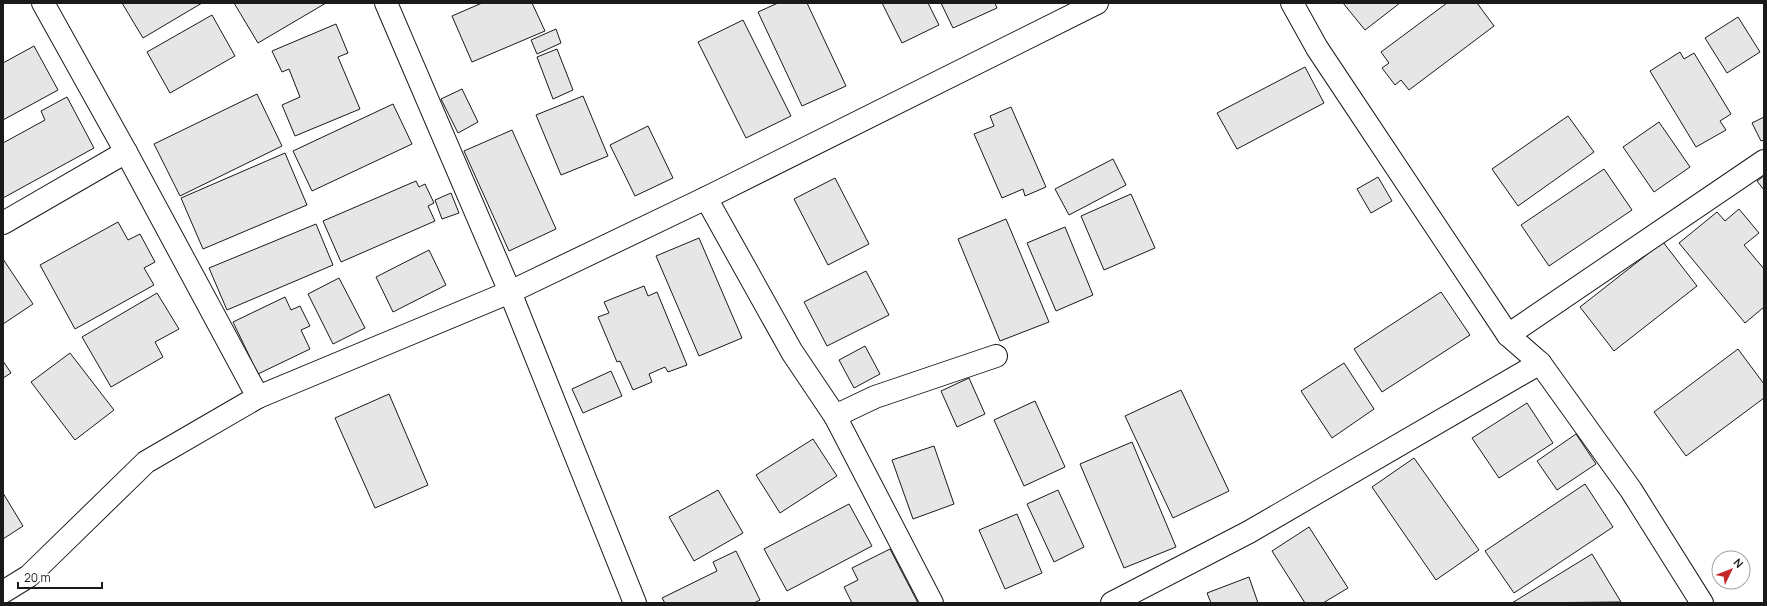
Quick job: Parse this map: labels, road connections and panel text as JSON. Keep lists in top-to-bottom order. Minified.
{"scale_bar":"20 m","north":"top right"}
